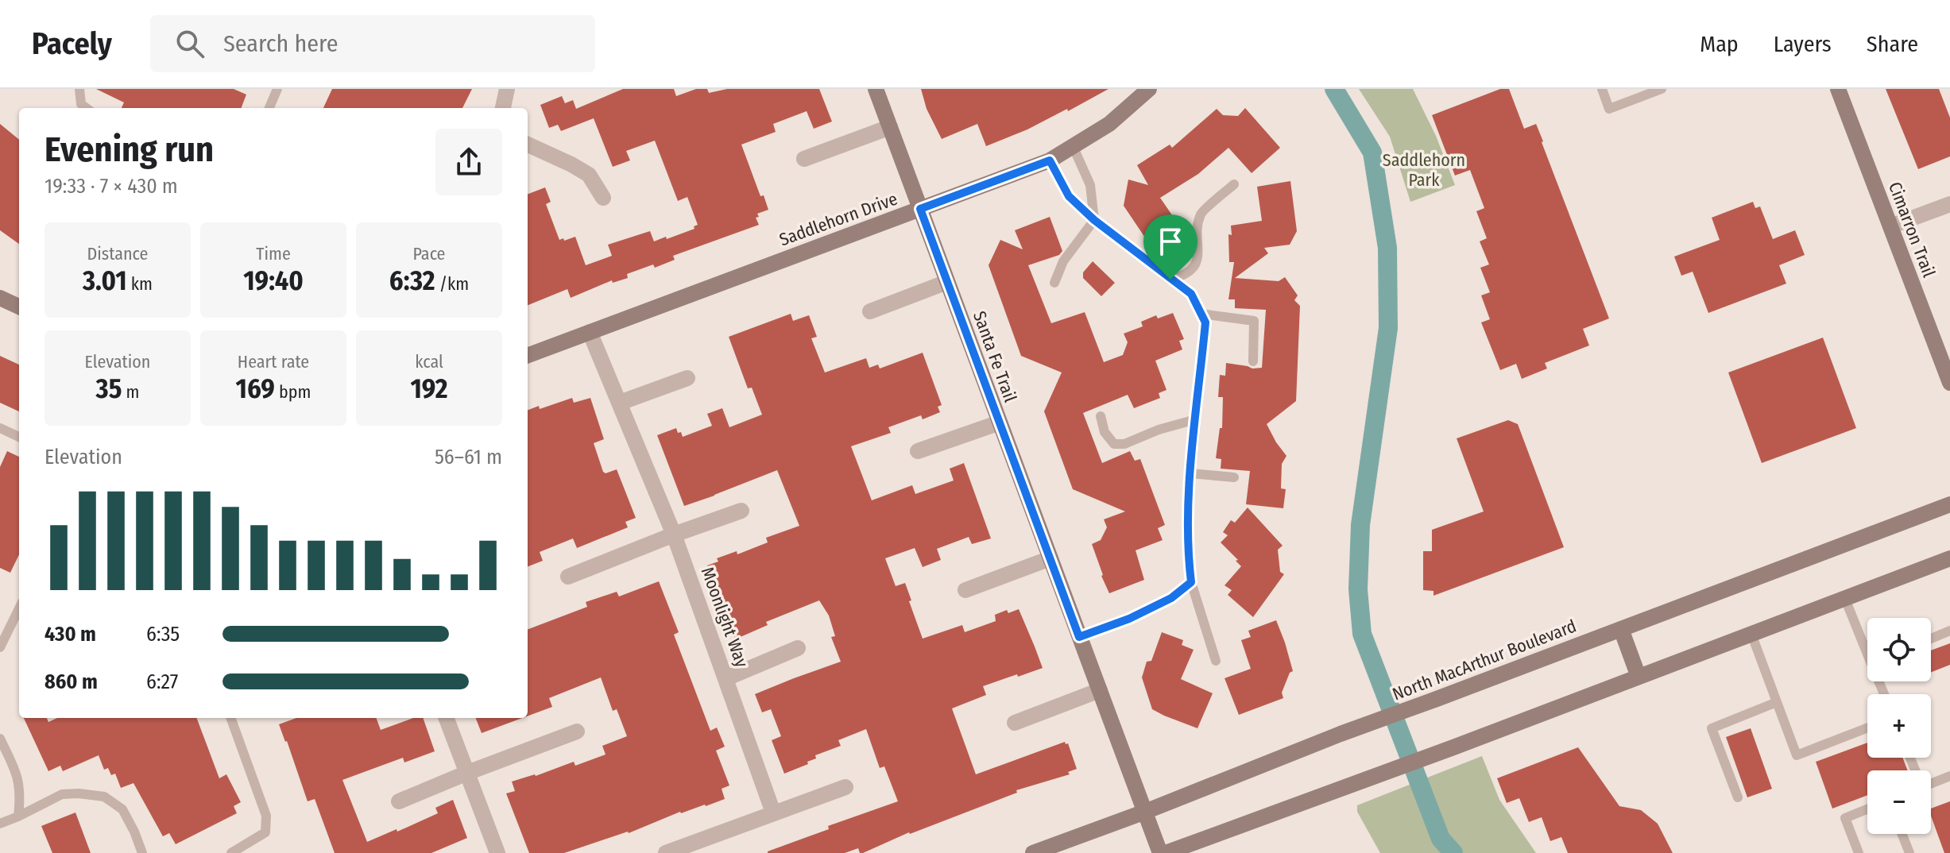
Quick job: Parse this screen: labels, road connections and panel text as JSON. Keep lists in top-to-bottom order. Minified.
{"streets":{"main road":["Saddlehorn Drive","Cimarron Trail","Santa Fe Trail","North MacArthur Boulevard"],"street":["Moonlight Way"]},"crossings":[["Saddlehorn Drive","Santa Fe Trail"],["Saddlehorn Drive","Moonlight Way"],["Santa Fe Trail","North MacArthur Boulevard"]],"parks":["Saddlehorn Park"],"page":{"header":"Pacely","search":"Search here","nav":["Map","Layers","Share"],"heading":["Evening run","19:33 · 7 × 430 m"],"stats":[["Distance","3.01 km"],["Time","19:40"],["Pace","6:32 /km"],["Elevation","35 m"],["Heart rate","169 bpm"],["kcal","192"]],"chart":["Elevation","56–61 m"],"list":[{"name":"430 m","note":"6:35"},{"name":"860 m","note":"6:27"}],"map_buttons":["+","−"]}}
